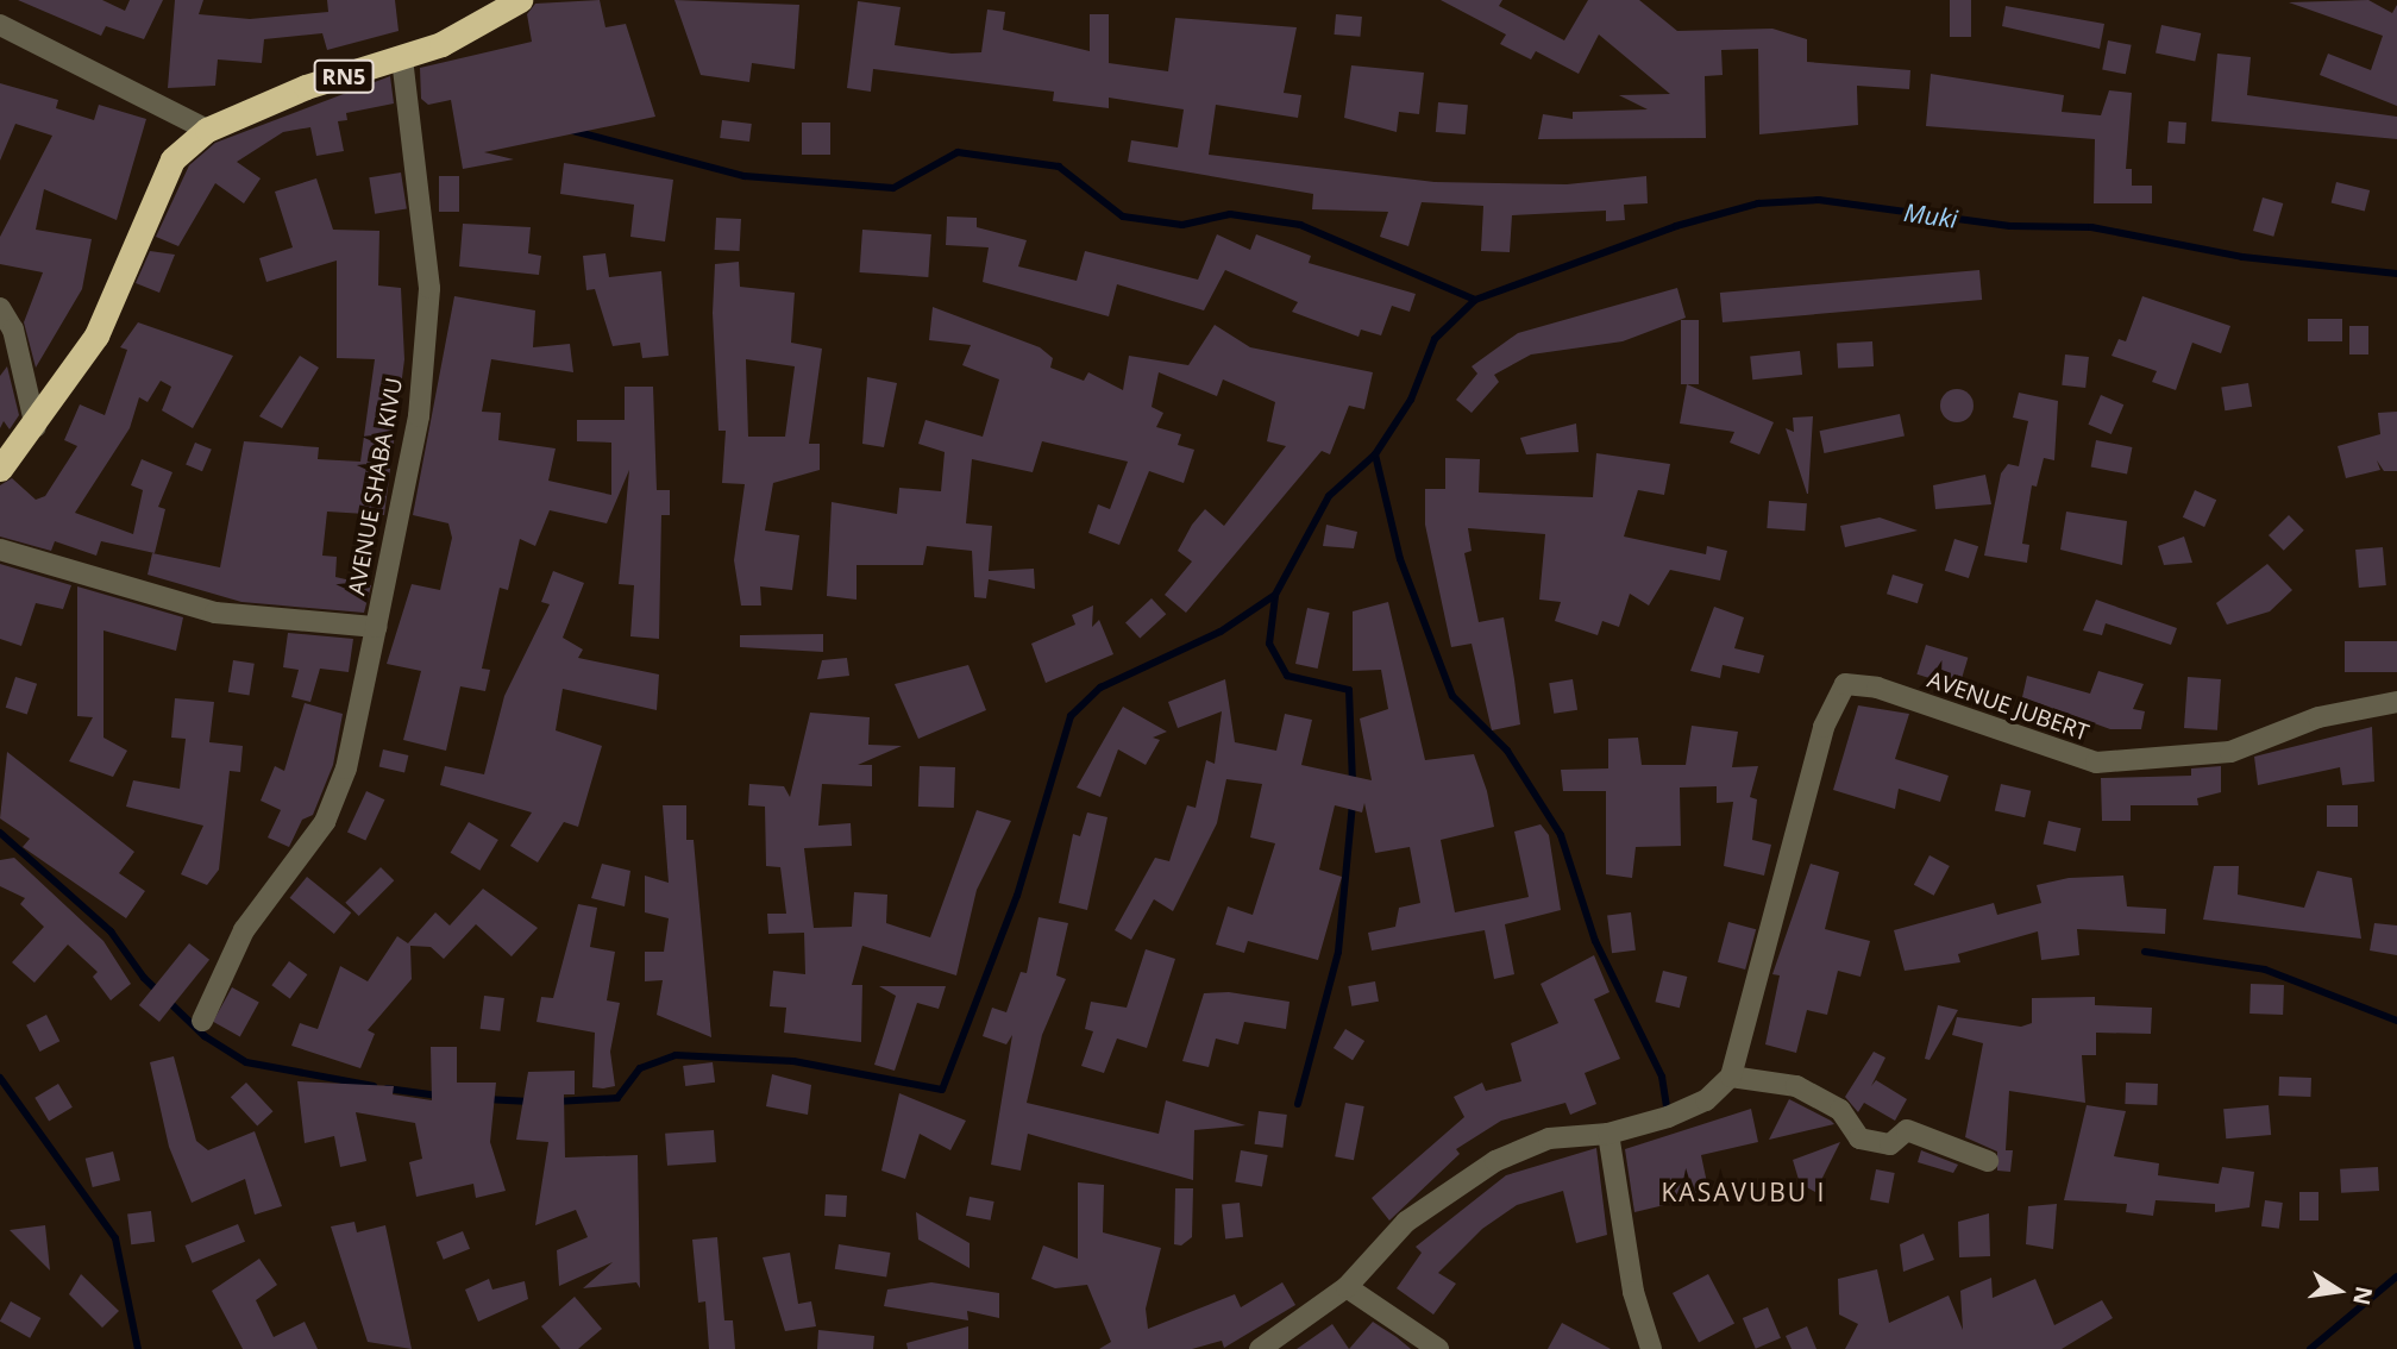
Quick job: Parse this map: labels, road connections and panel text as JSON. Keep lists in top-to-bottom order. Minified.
{"streets":{"highway":["RN5"],"street":["AVENUE SHABA KIVU","AVENUE JUBERT"]},"crossings":[["RN5","AVENUE SHABA KIVU"]],"districts":["KASAVUBU I"],"water":["Muki"],"north":"right"}
